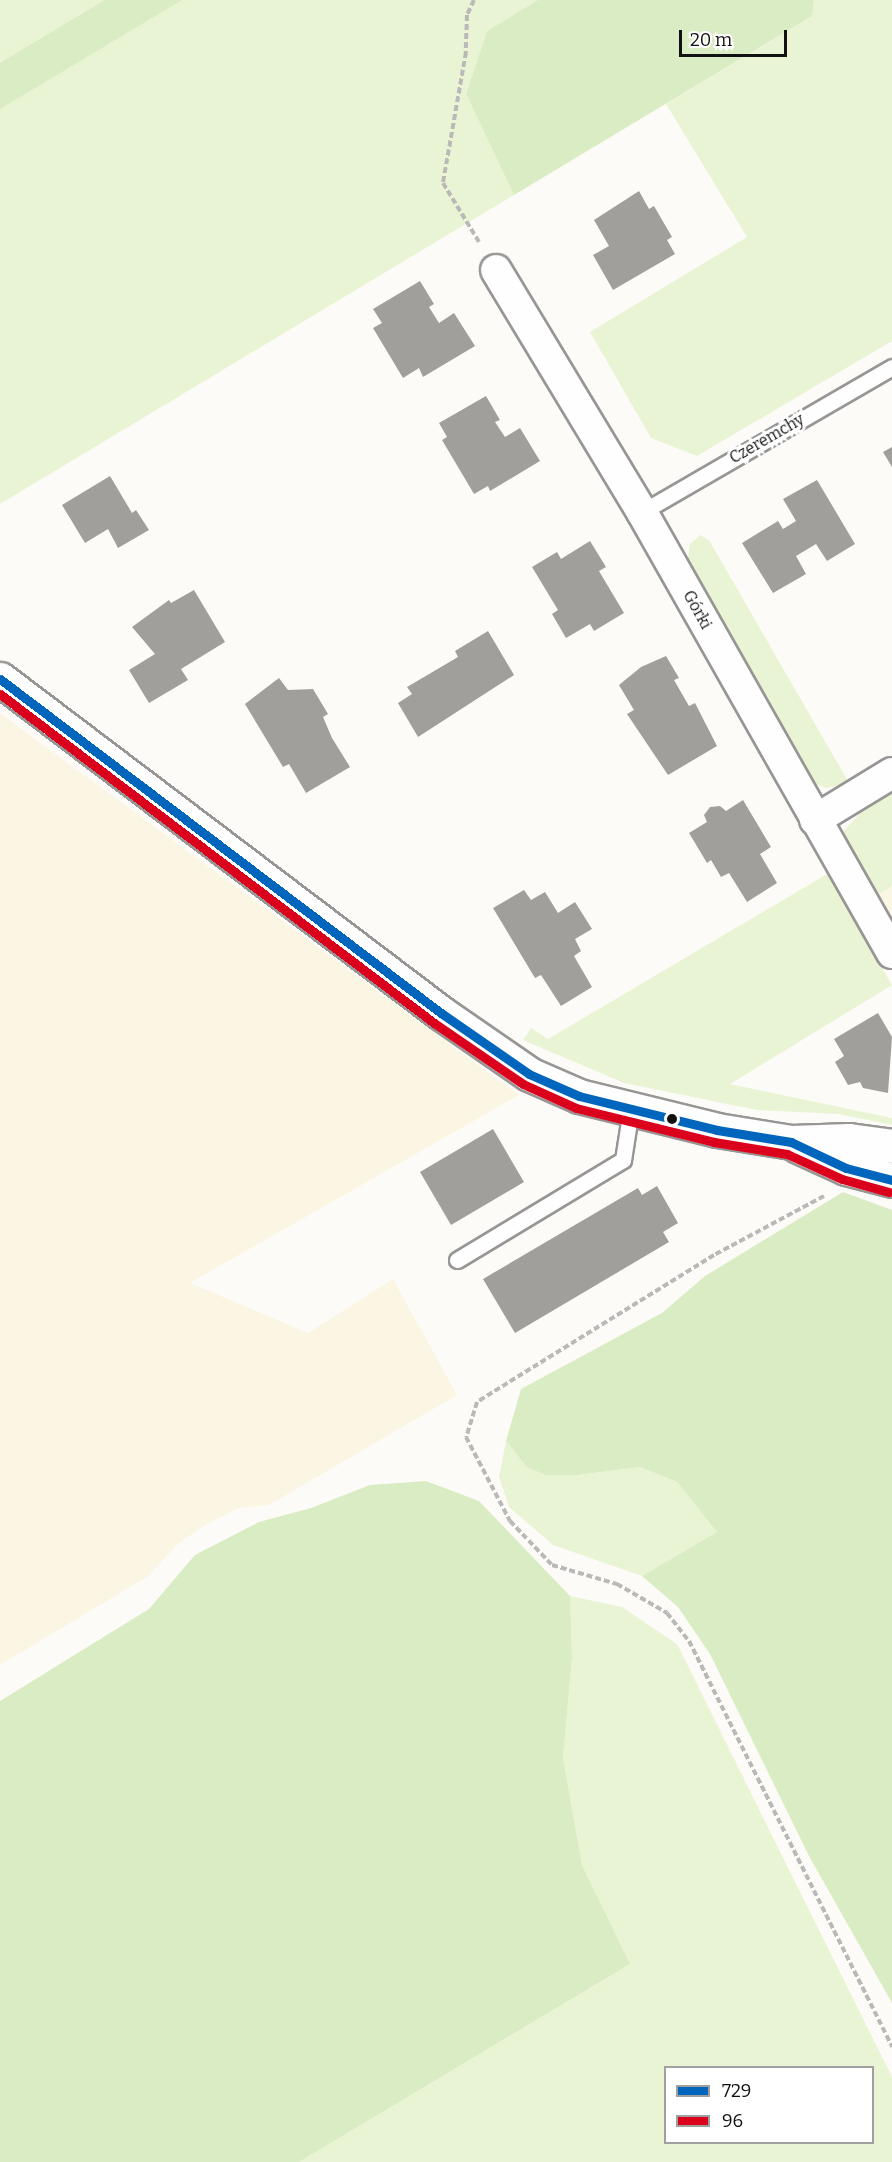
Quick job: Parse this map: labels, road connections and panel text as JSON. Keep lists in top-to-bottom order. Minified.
{"streets":{"street":["Górki"],"lane":["Czeremchy"]},"crossings":[["Czeremchy","Górki"]],"lines":["transit line 729","transit line 96"],"legend":["729","96"],"scale_bar":"20 m"}
